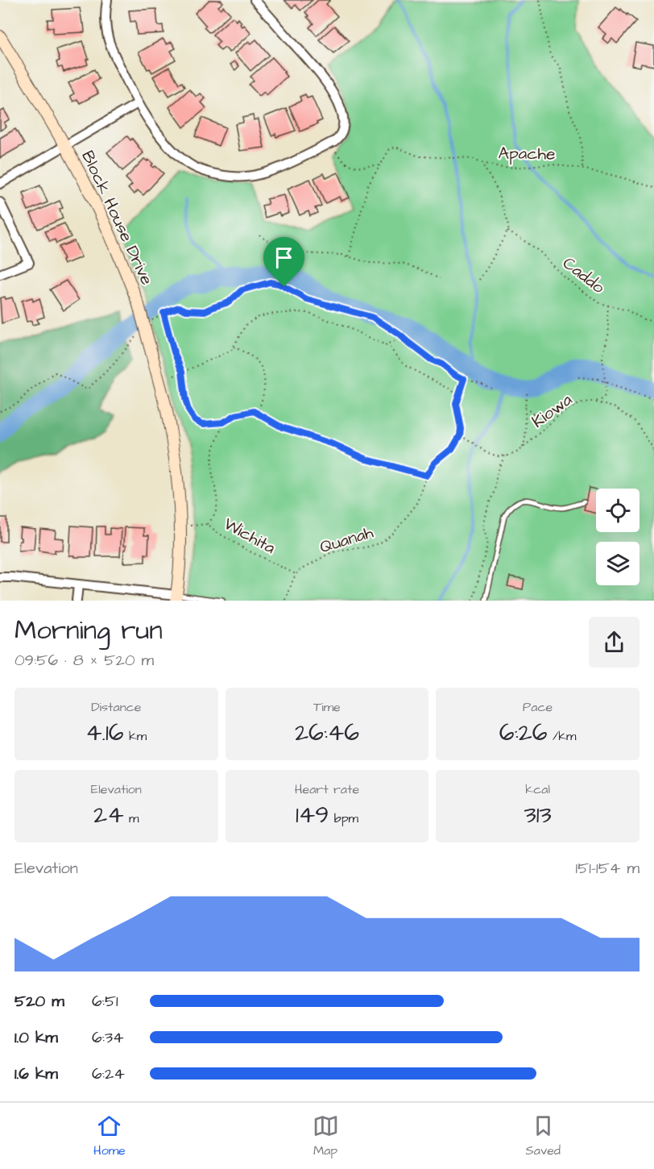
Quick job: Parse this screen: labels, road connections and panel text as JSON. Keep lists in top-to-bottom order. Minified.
{"streets":{"street":["Block House Drive"],"path":["Apache","Caddo","Kiowa","Wichita","Quanah"]},"crossings":[["Caddo","Kiowa"],["Wichita","Quanah"]],"page":{"heading":["Morning run","09:56 · 8 × 520 m"],"stats":[["Distance","4.16 km"],["Time","26:46"],["Pace","6:26 /km"],["Elevation","24 m"],["Heart rate","149 bpm"],["kcal","313"]],"chart":["Elevation","151–154 m"],"list":[{"name":"520 m","note":"6:51"},{"name":"1.0 km","note":"6:34"},{"name":"1.6 km","note":"6:24"}],"tabs":["Home","Map","Saved"]}}
